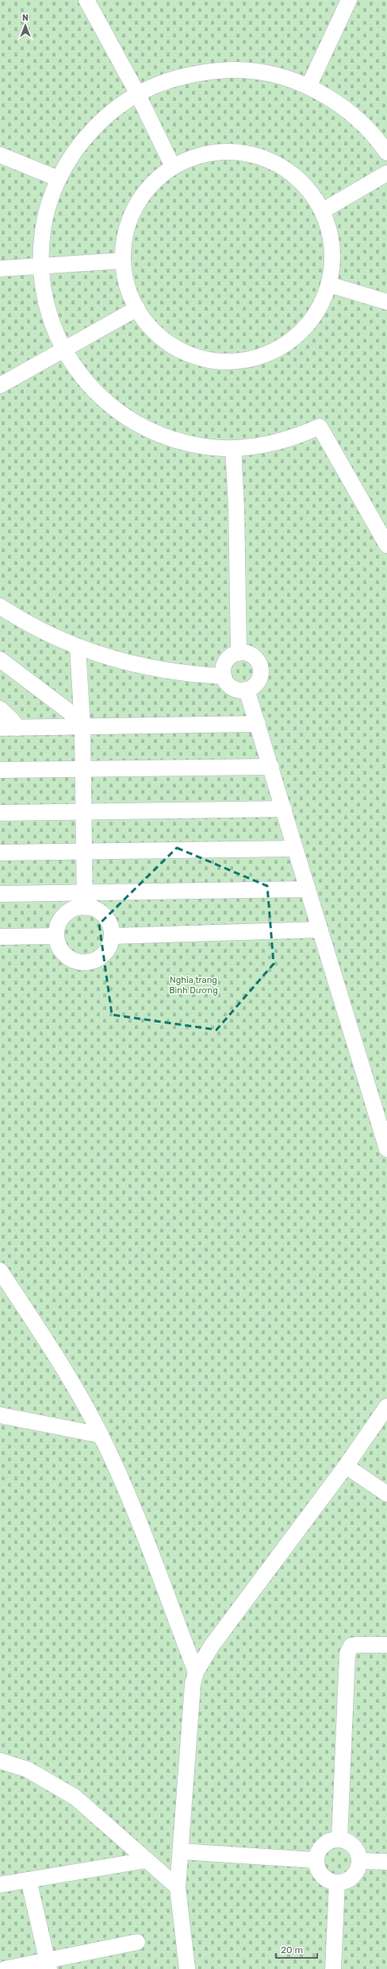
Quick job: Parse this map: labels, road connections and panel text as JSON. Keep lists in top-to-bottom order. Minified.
{"parks":["Nghĩa trang Bình Dương"],"scale_bar":"20 m","north":"top"}
